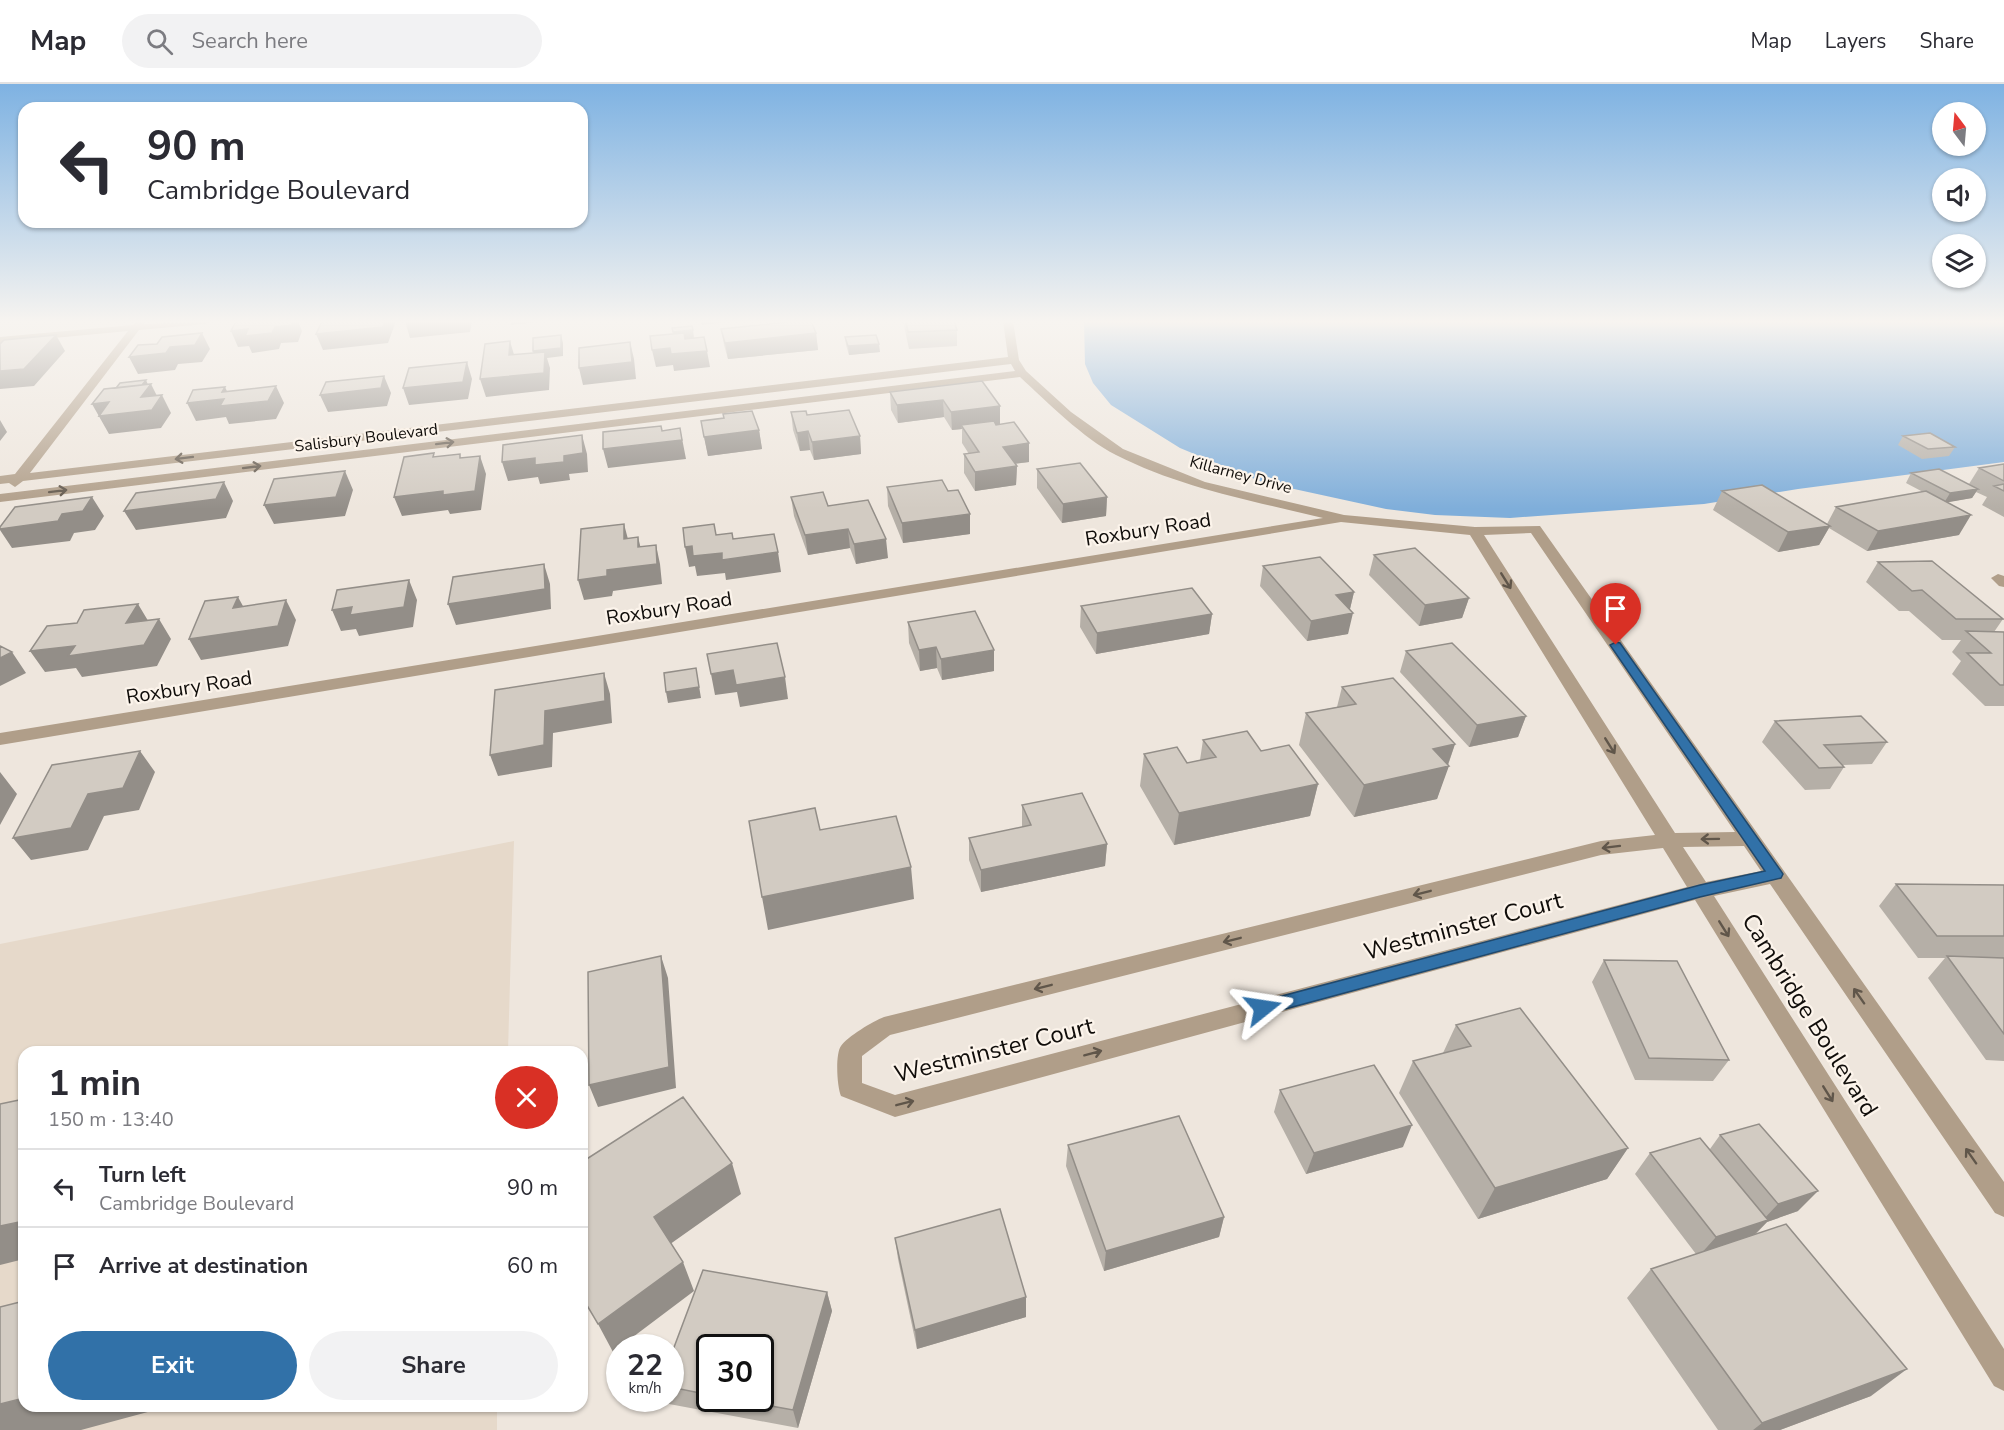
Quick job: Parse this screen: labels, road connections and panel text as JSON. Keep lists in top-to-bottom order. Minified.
{"streets":{"street":["Salisbury Boulevard","Killarney Drive","Roxbury Road","Westminster Court","Cambridge Boulevard"]},"crossings":[["Killarney Drive","Roxbury Road"],["Killarney Drive","Westminster Court"],["Killarney Drive","Cambridge Boulevard"],["Westminster Court","Cambridge Boulevard"]],"north":"top","page":{"header":"Map","search":"Search here","nav":["Map","Layers","Share"],"turn":["90 m","Cambridge Boulevard"],"heading":["1 min","150 m · 13:40"],"list":[{"name":"Turn left","note":"Cambridge Boulevard","value":"90 m"},{"name":"Arrive at destination","value":"60 m"}],"buttons":["Exit","Share"],"speed":"22 km/h","limit":"30"}}
